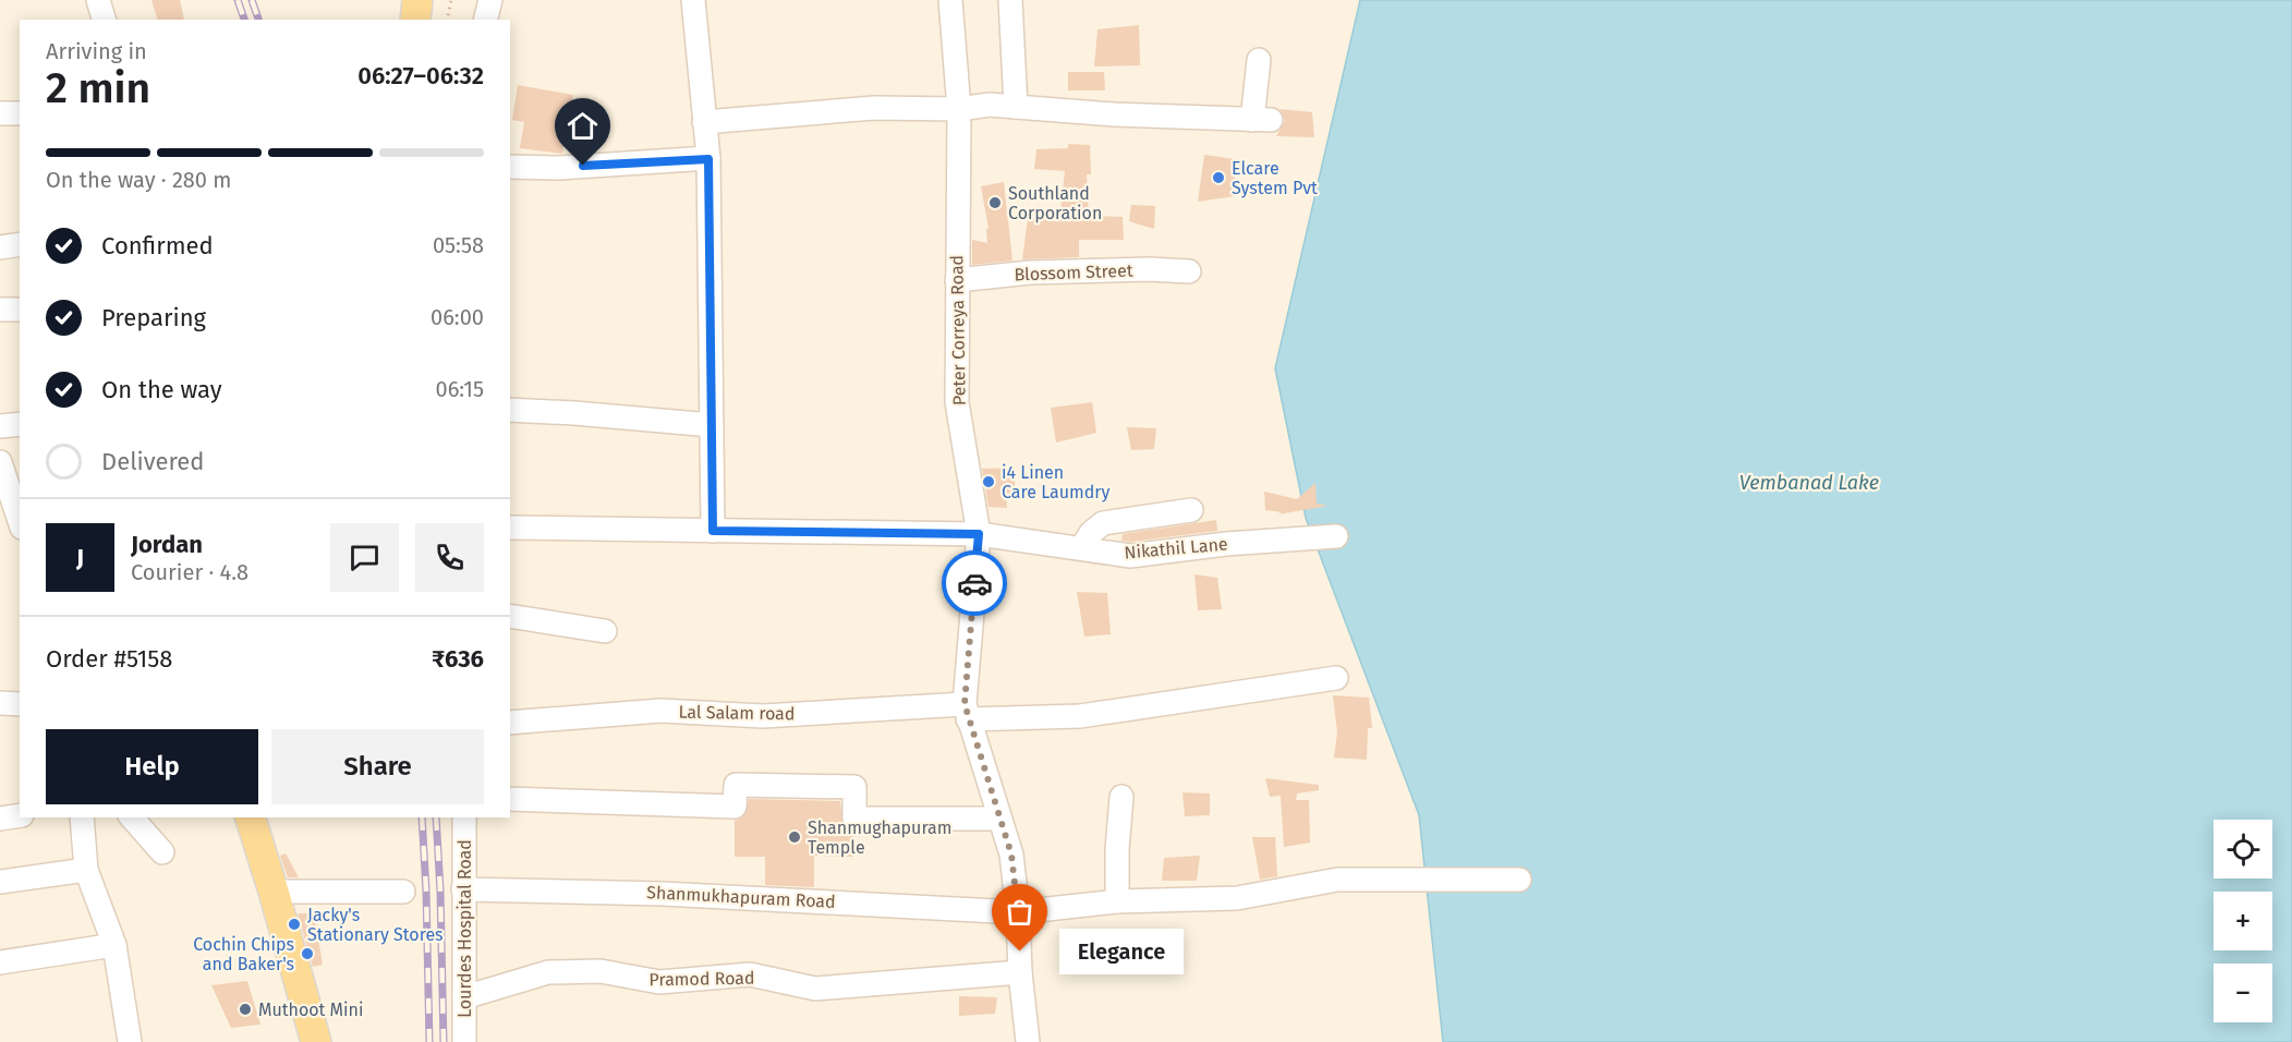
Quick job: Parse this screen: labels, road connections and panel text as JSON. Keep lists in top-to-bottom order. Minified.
{"streets":{"street":["Blossom Street","Peter Correya Road","Nikathil Lane","Lal Salam road","Shanmukhapuram Road","Lourdes Hospital Road","Pramod Road"]},"crossings":[["Blossom Street","Peter Correya Road"],["Peter Correya Road","Nikathil Lane"],["Peter Correya Road","Lal Salam road"],["Peter Correya Road","Shanmukhapuram Road"],["Peter Correya Road","Pramod Road"],["Shanmukhapuram Road","Lourdes Hospital Road"],["Lourdes Hospital Road","Pramod Road"]],"water":["Vembanad Lake"],"places":["Elcare System Pvt","Southland Corporation","i4 Linen Care Laumdry","Shanmughapuram Temple","Jacky's Stationary Stores","Elegance","Cochin Chips and Baker's","Muthoot Mini"],"page":{"heading":["2 min","Arriving in","06:27–06:32"],"panel":["Jordan","Courier · 4.8","Order #5158","₹636"],"bar":"On the way · 280 m","list":[["Confirmed","05:58"],["Preparing","06:00"],["On the way","06:15"],"Delivered"],"round":"J","buttons":["Help","Share"],"map_buttons":["+","−"],"bubble":"Elegance"}}
